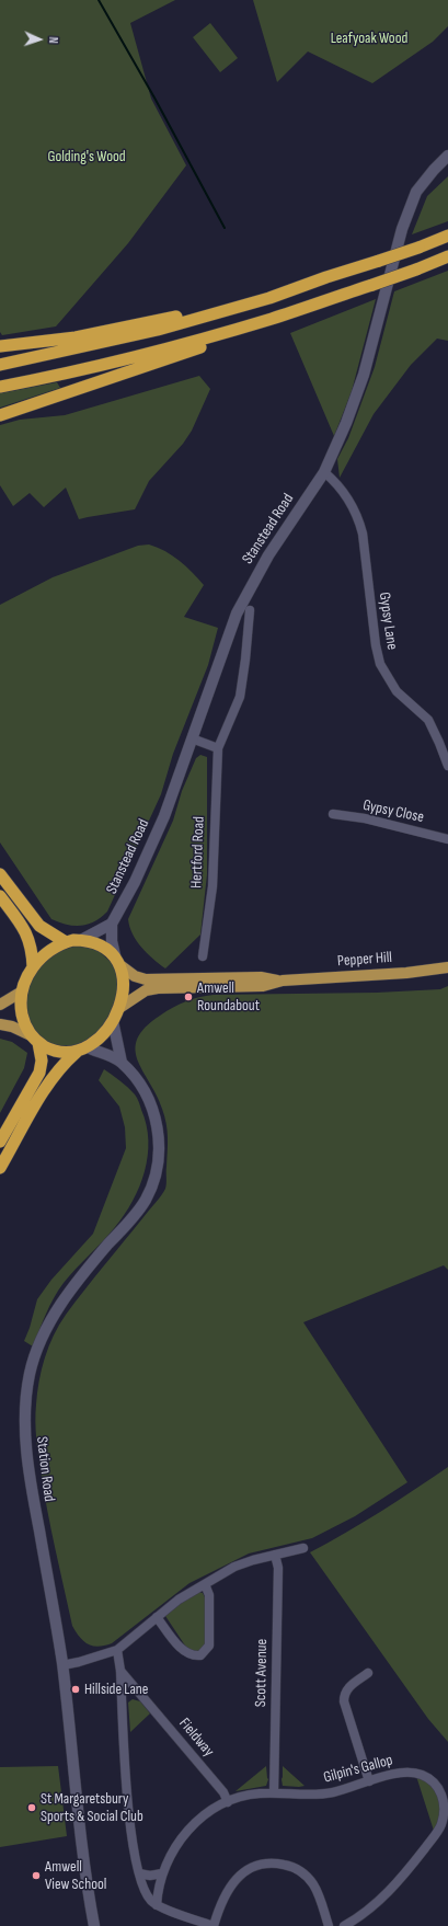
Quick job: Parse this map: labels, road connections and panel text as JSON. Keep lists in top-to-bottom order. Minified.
{"streets":{"main road":["Stanstead Road","Pepper Hill","Station Road"],"street":["Gypsy Lane","Gypsy Close","Hertford Road","Scott Avenue","Fieldway","Gilpin's Gallop"]},"crossings":[["Stanstead Road","Gypsy Lane"],["Pepper Hill","Station Road"],["Scott Avenue","Gilpin's Gallop"],["Fieldway","Gilpin's Gallop"]],"parks":["Leafyoak Wood","Golding's Wood"],"places":["Amwell Roundabout","Hillside Lane","St Margaretsbury Sports & Social Club","Amwell View School"],"north":"right"}
